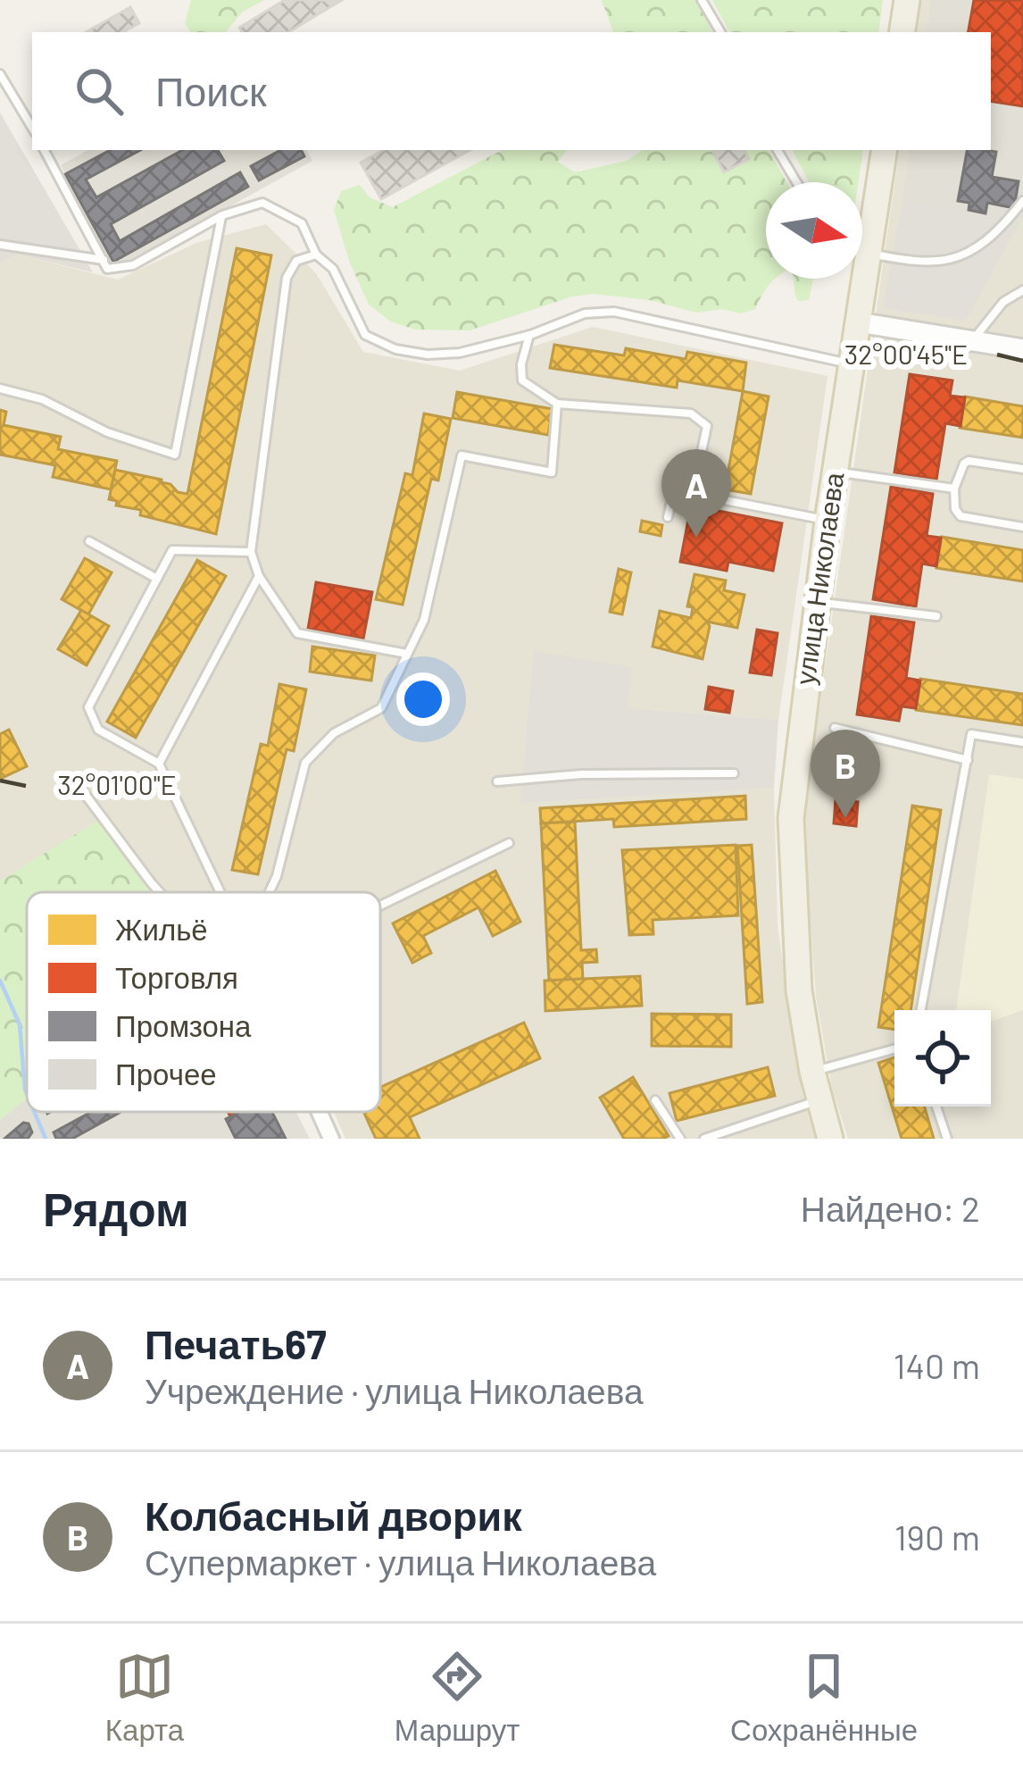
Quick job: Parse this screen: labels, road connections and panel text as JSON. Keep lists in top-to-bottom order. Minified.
{"streets":{"main road":["улица Николаева"]},"legend":["Жильё","Торговля","Промзона","Прочее"],"north":"right","page":{"search":"Поиск","pins":["A","B"],"heading":["Рядом","Найдено: 2"],"list":[{"mark":"A","name":"Печать67","note":"Учреждение · улица Николаева","value":"140 m"},{"mark":"B","name":"Колбасный дворик","note":"Супермаркет · улица Николаева","value":"190 m"}],"nav":["Карта","Маршрут","Сохранённые"]},"coordinates":["32°00'45\"E","32°01'00\"E"]}
